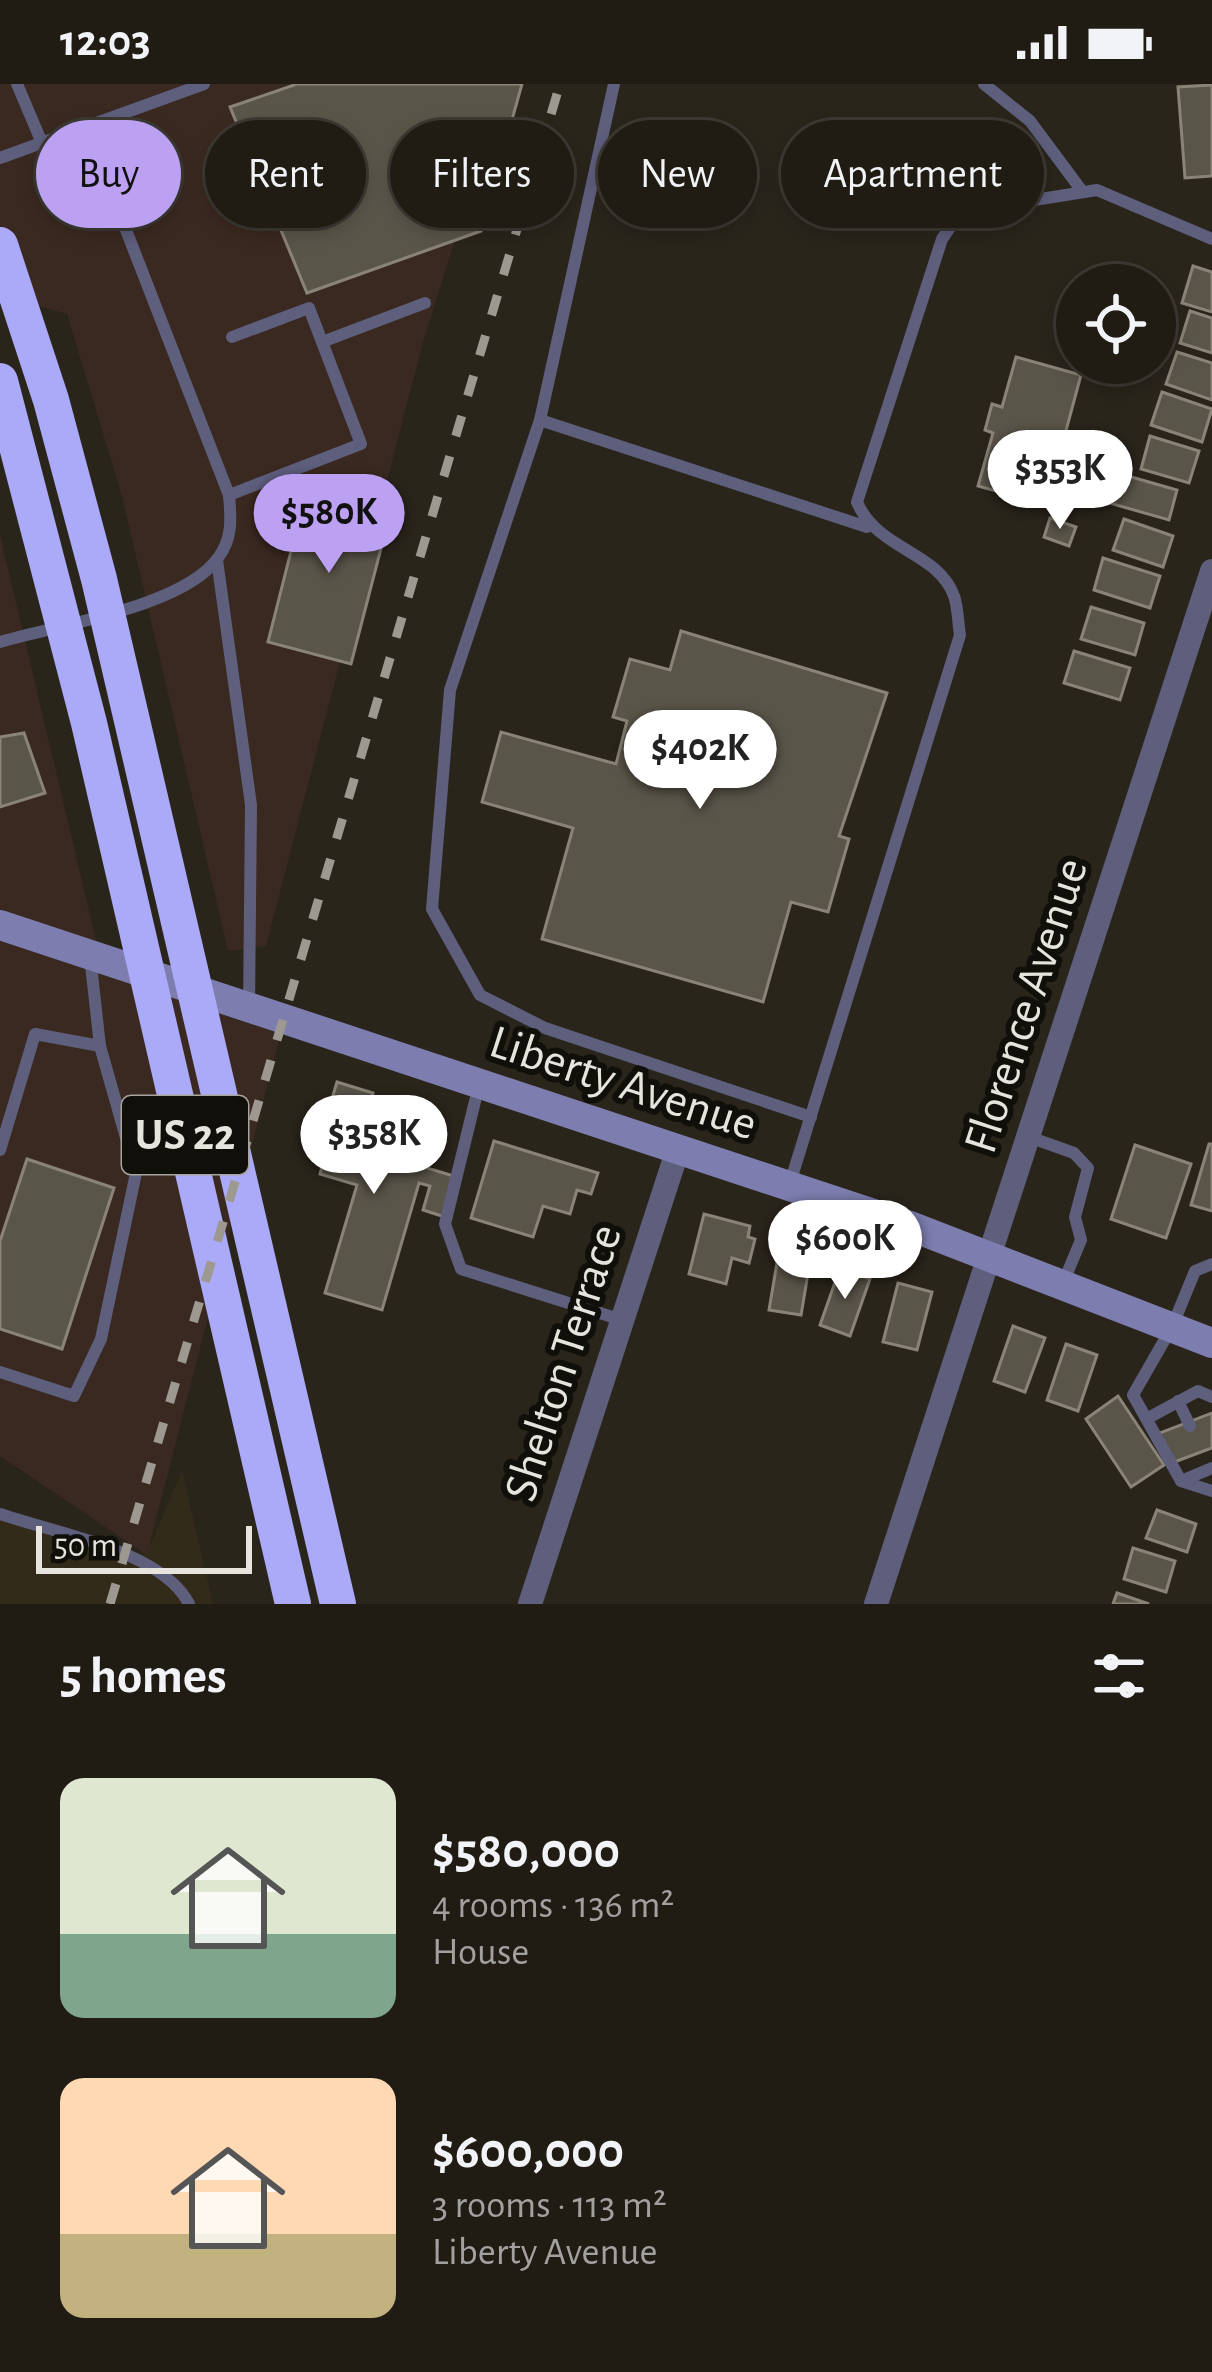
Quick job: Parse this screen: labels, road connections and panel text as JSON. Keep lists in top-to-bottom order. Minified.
{"streets":{"highway":["US 22"],"street":["Florence Avenue","Liberty Avenue","Shelton Terrace"]},"crossings":[["Florence Avenue","Liberty Avenue"],["Liberty Avenue","Shelton Terrace"]],"scale_bar":"50 m","page":{"status":"12:03","chip":["Buy","Rent","Filters","New","Apartment"],"price":["$353K","$580K","$402K","$358K","$600K"],"scale":"50 m","heading":"5 homes","list":[{"name":"$580,000","note":"4 rooms · 136 m² · House"},{"name":"$600,000","note":"3 rooms · 113 m² · Liberty Avenue"}]}}
